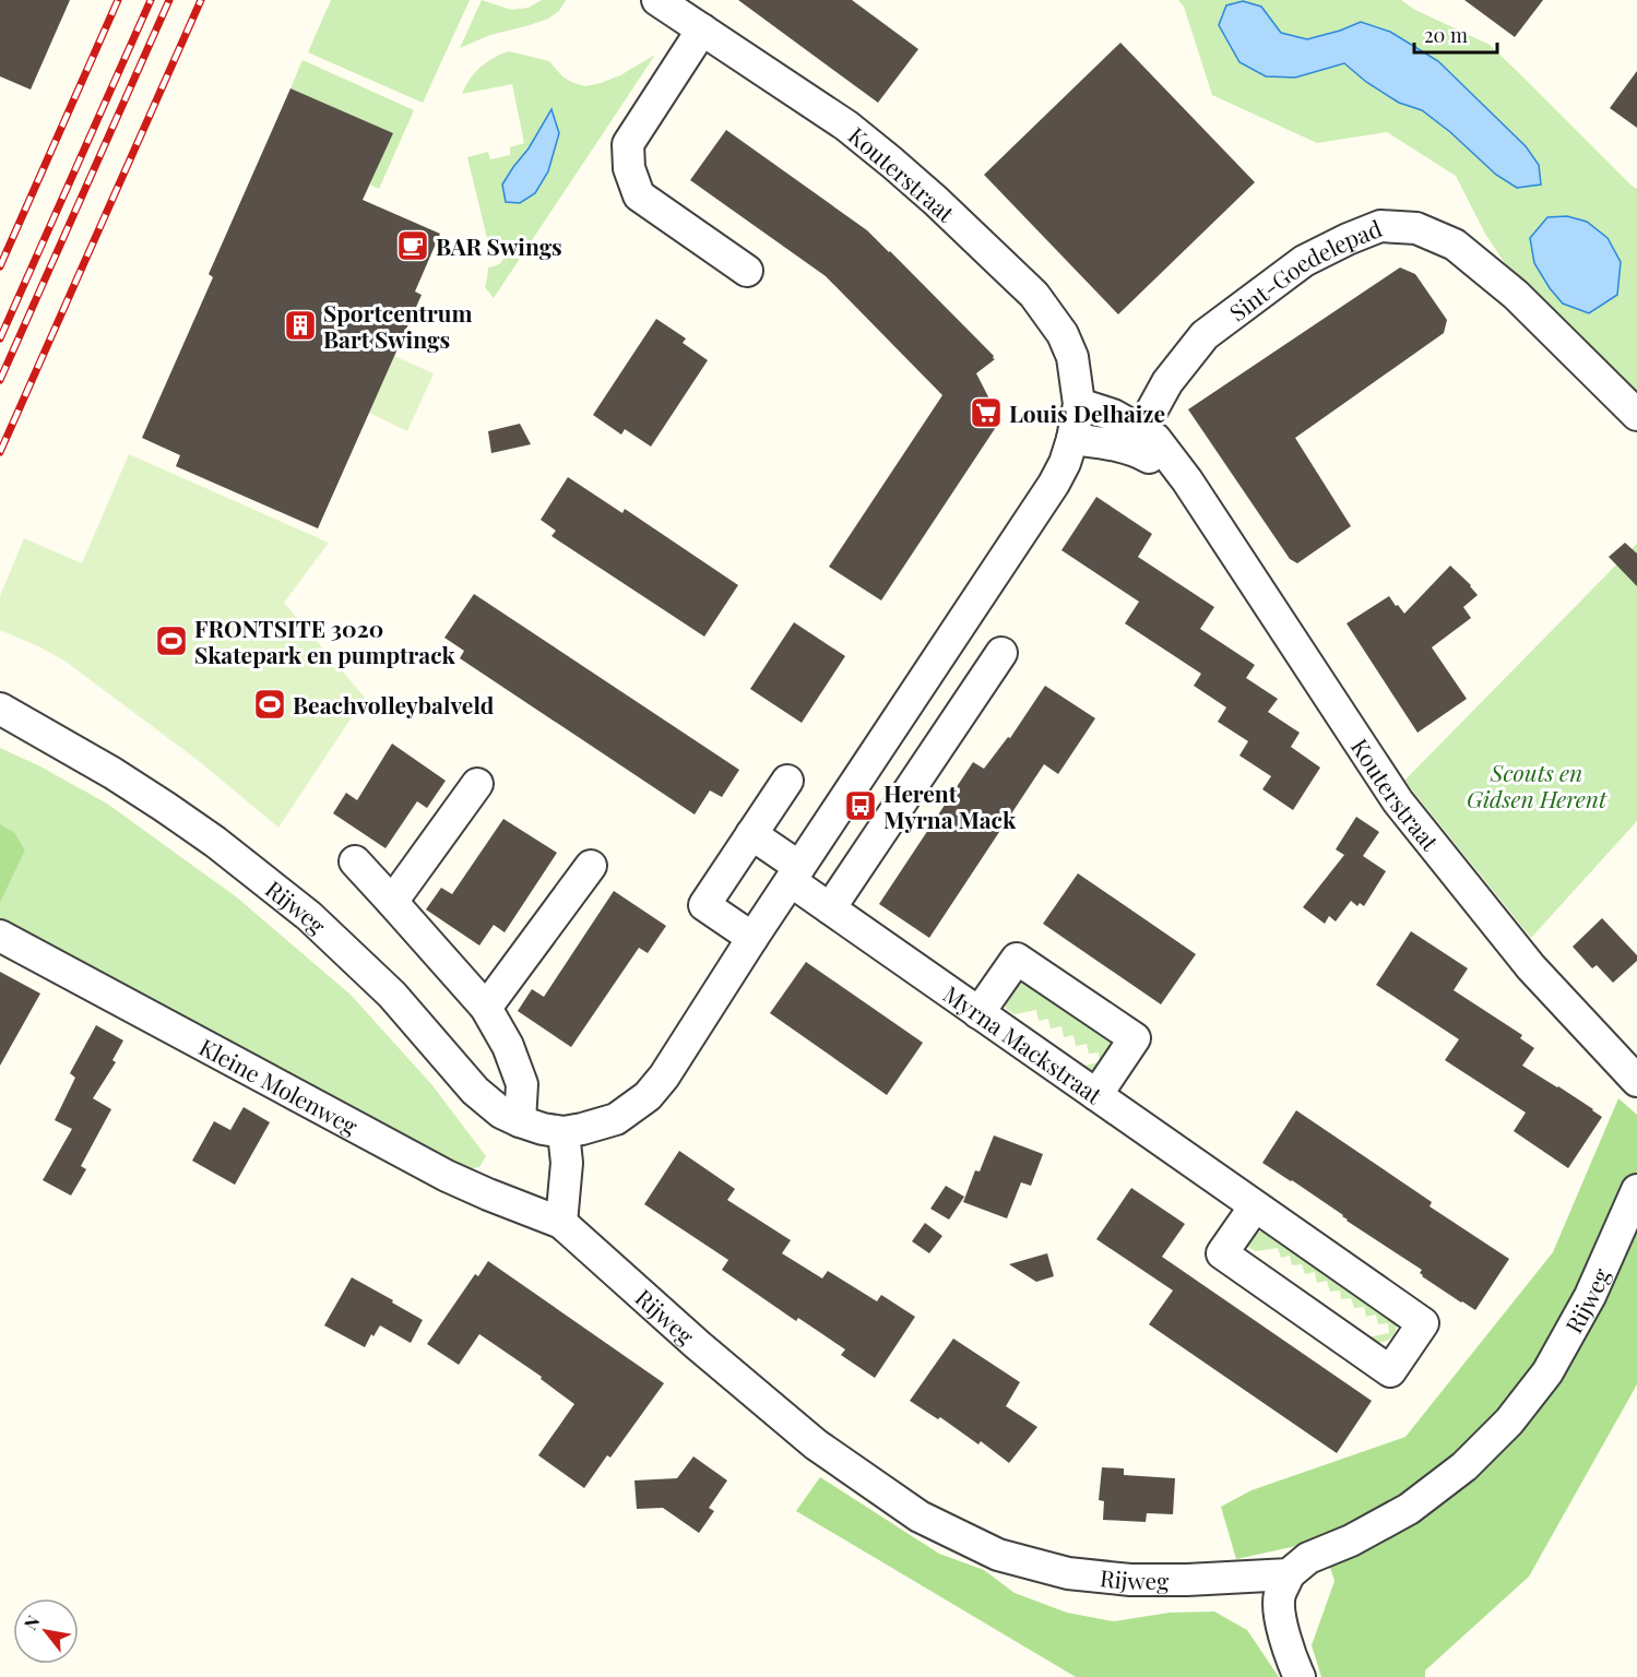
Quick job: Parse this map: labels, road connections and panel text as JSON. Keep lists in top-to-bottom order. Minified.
{"streets":{"street":["Kouterstraat","Sint-Goedelepad","Rijweg","Myrna Mackstraat","Kleine Molenweg"]},"crossings":[["Kouterstraat","Sint-Goedelepad"],["Rijweg","Kleine Molenweg"]],"parks":["Scouts en Gidsen Herent"],"places":{"cafe":["BAR Swings"],"building":["Sportcentrum Bart Swings"],"supermarket":["Louis Delhaize"],"sports":["FRONTSITE 3020 Skatepark en pumptrack","Beachvolleybalveld"],"bus stop":["Herent Myrna Mack"]},"scale_bar":"20 m","north":"top left"}
